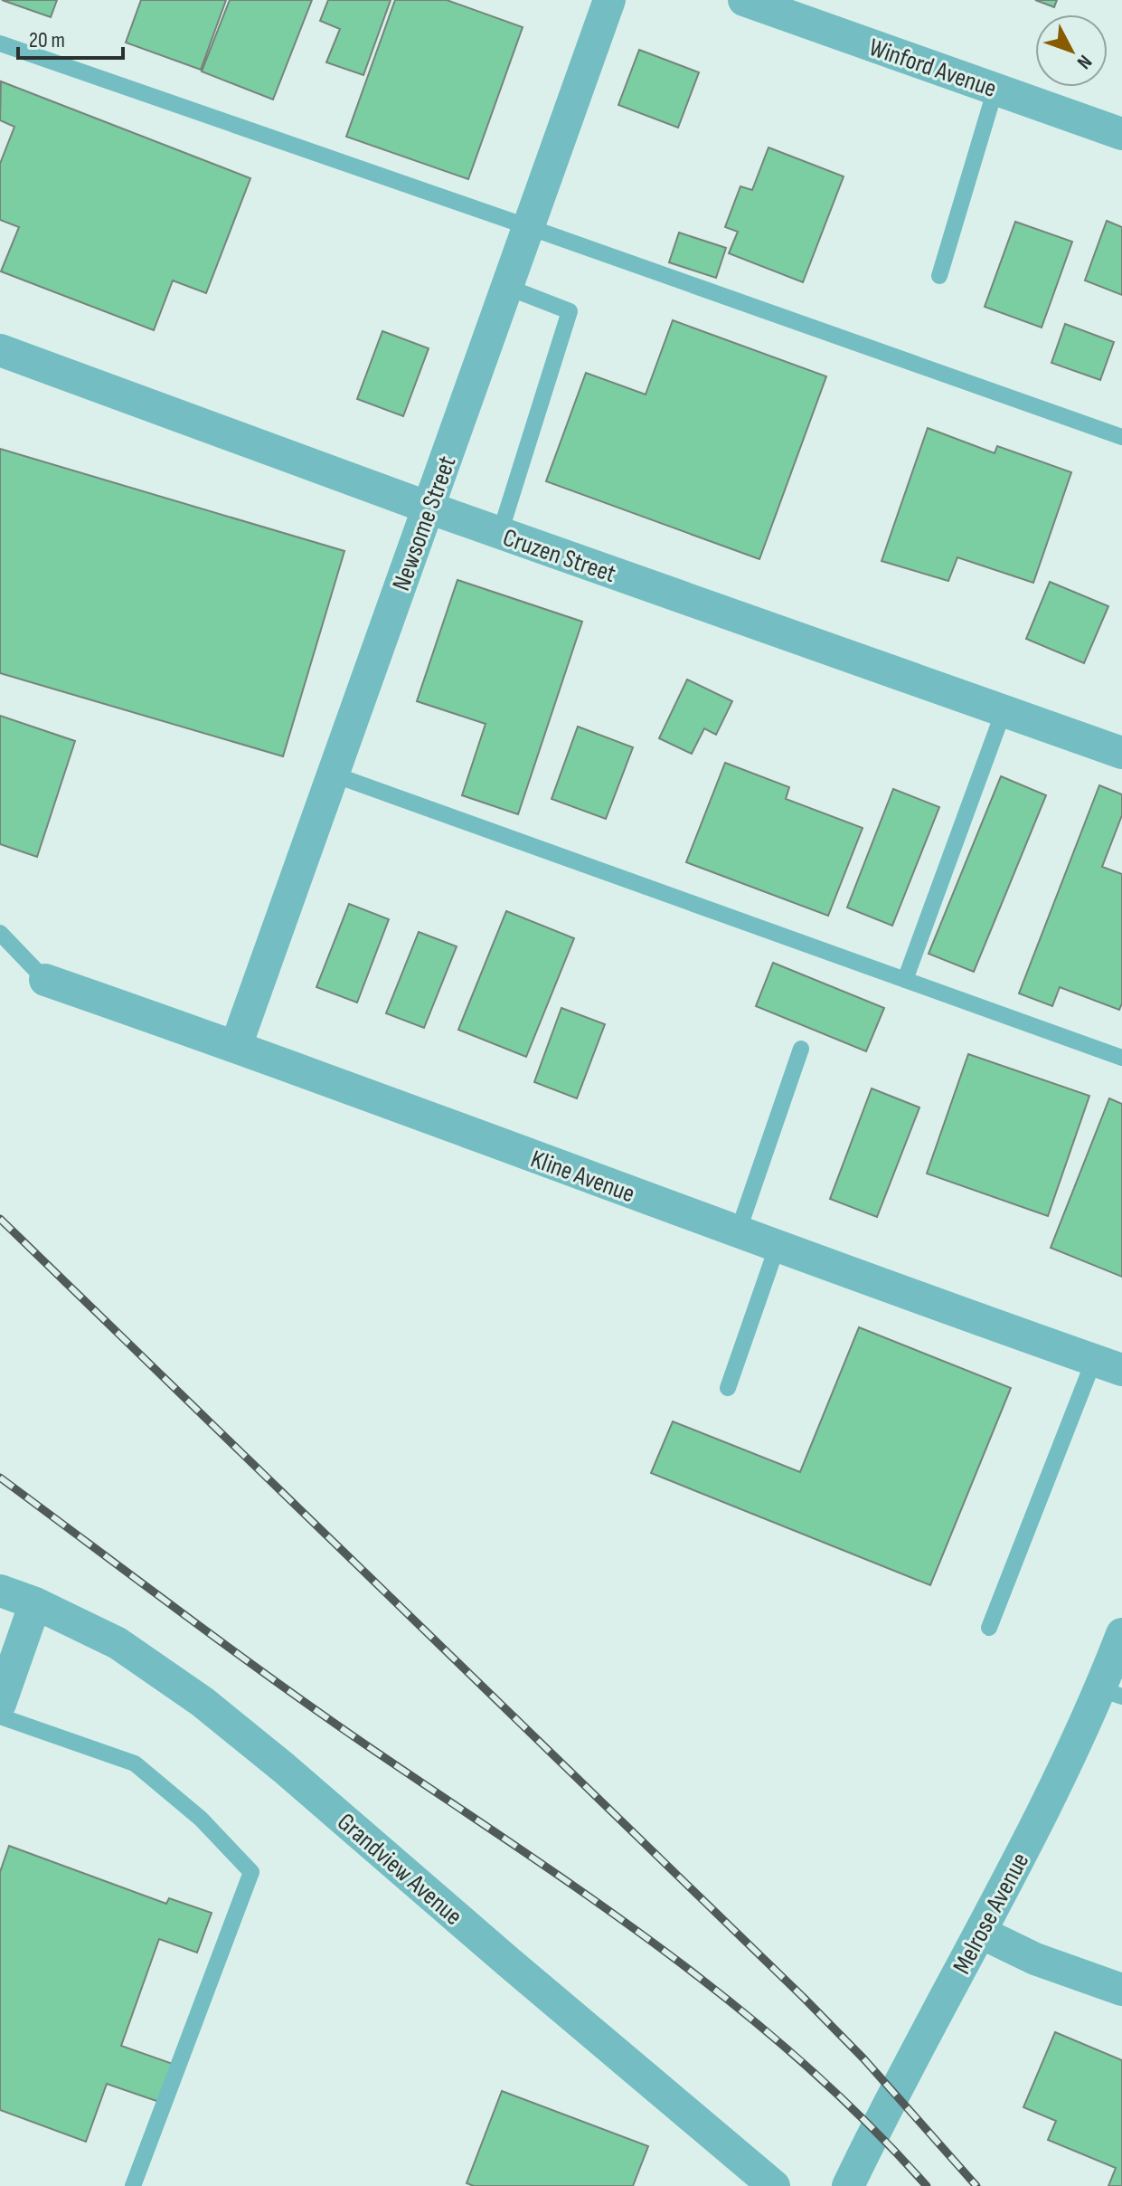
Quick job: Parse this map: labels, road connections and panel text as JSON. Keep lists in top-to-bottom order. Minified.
{"streets":{"street":["Winford Avenue","Newsome Street","Cruzen Street","Kline Avenue","Grandview Avenue","Melrose Avenue"]},"crossings":[["Newsome Street","Cruzen Street"],["Newsome Street","Kline Avenue"]],"scale_bar":"20 m","north":"bottom right"}
